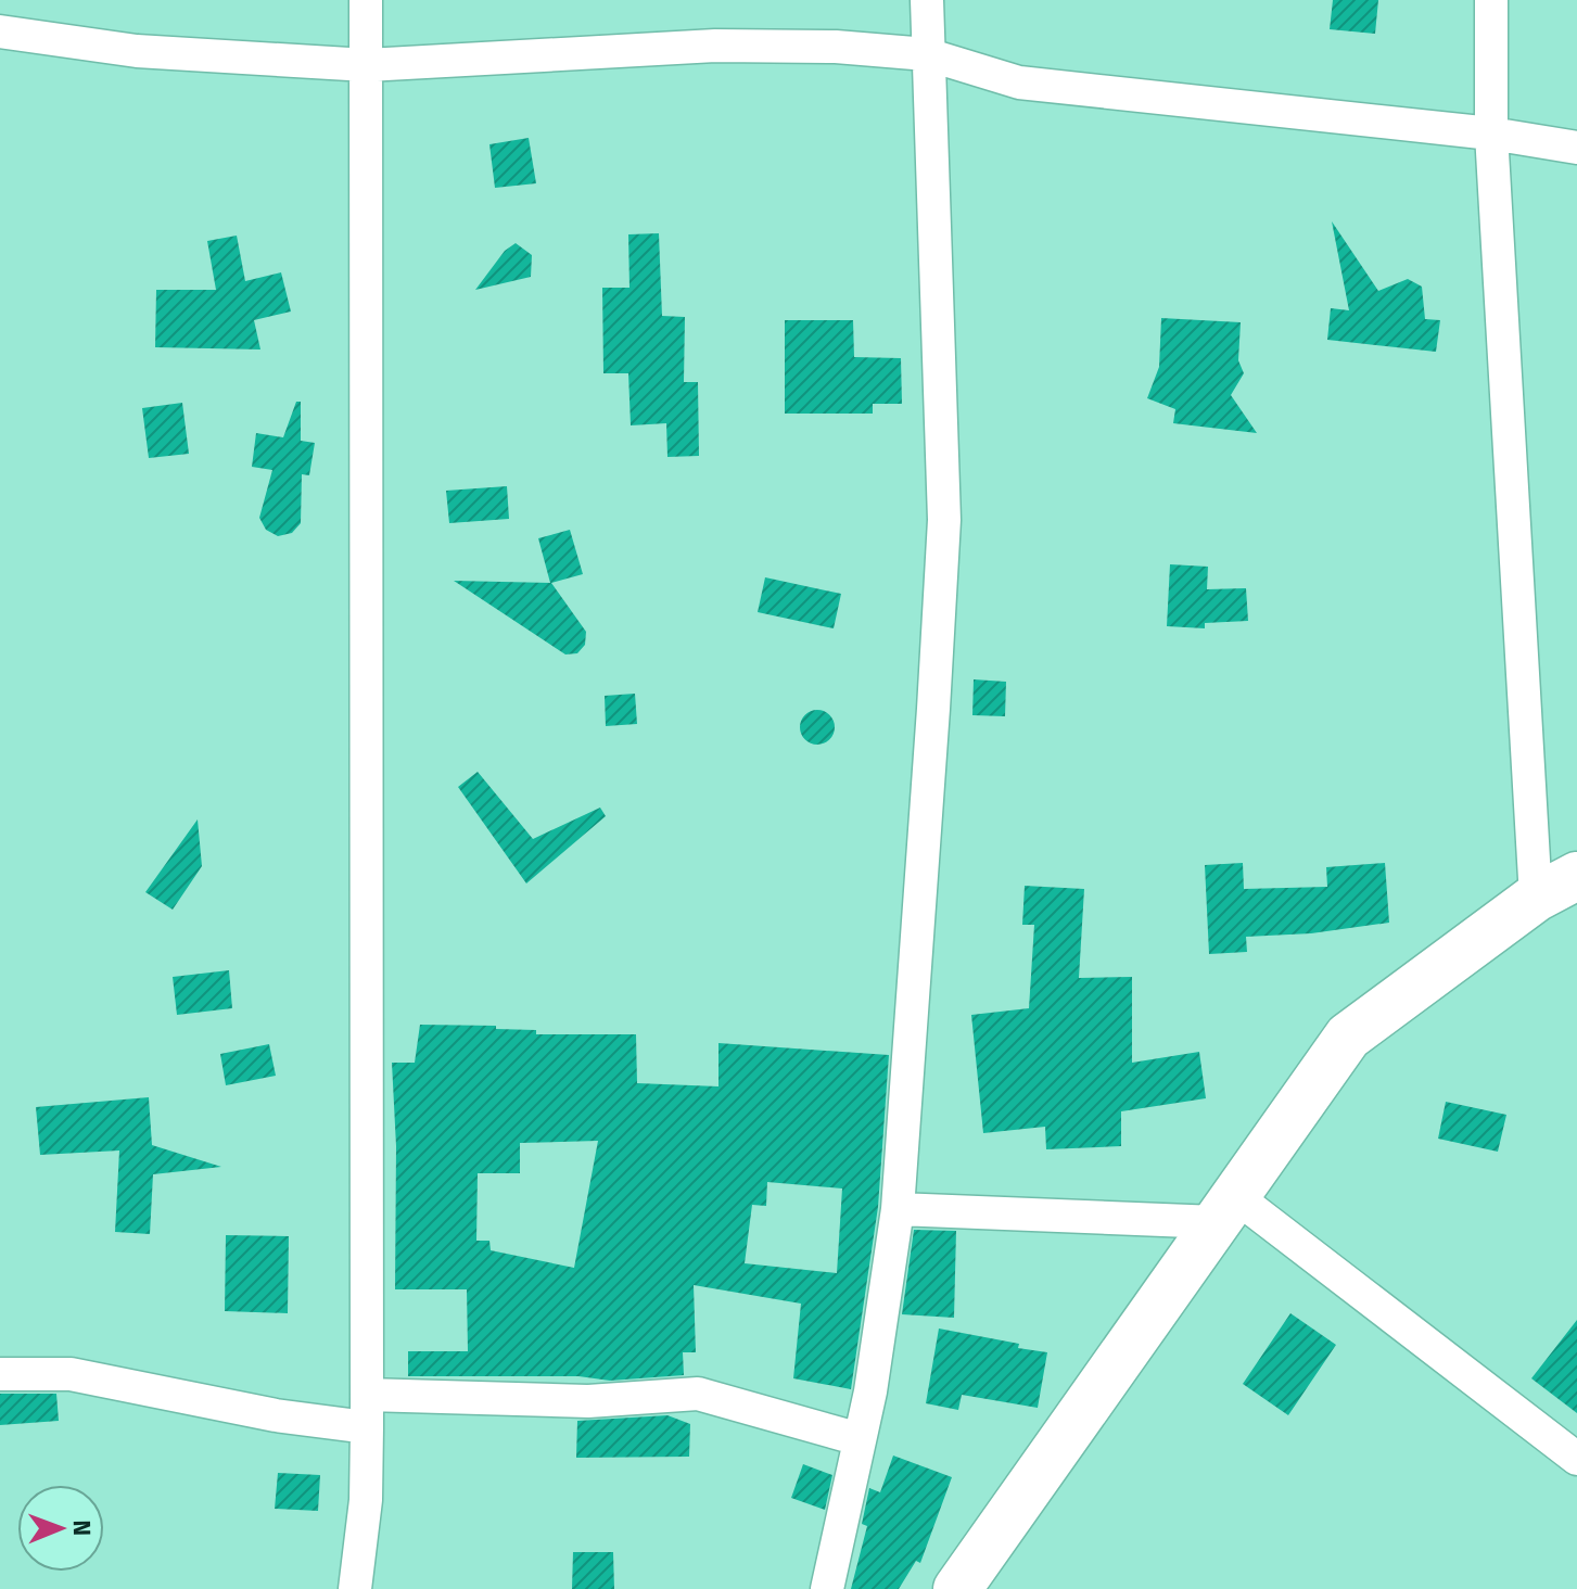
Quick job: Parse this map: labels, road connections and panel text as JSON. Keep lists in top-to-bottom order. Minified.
{"north":"right"}
